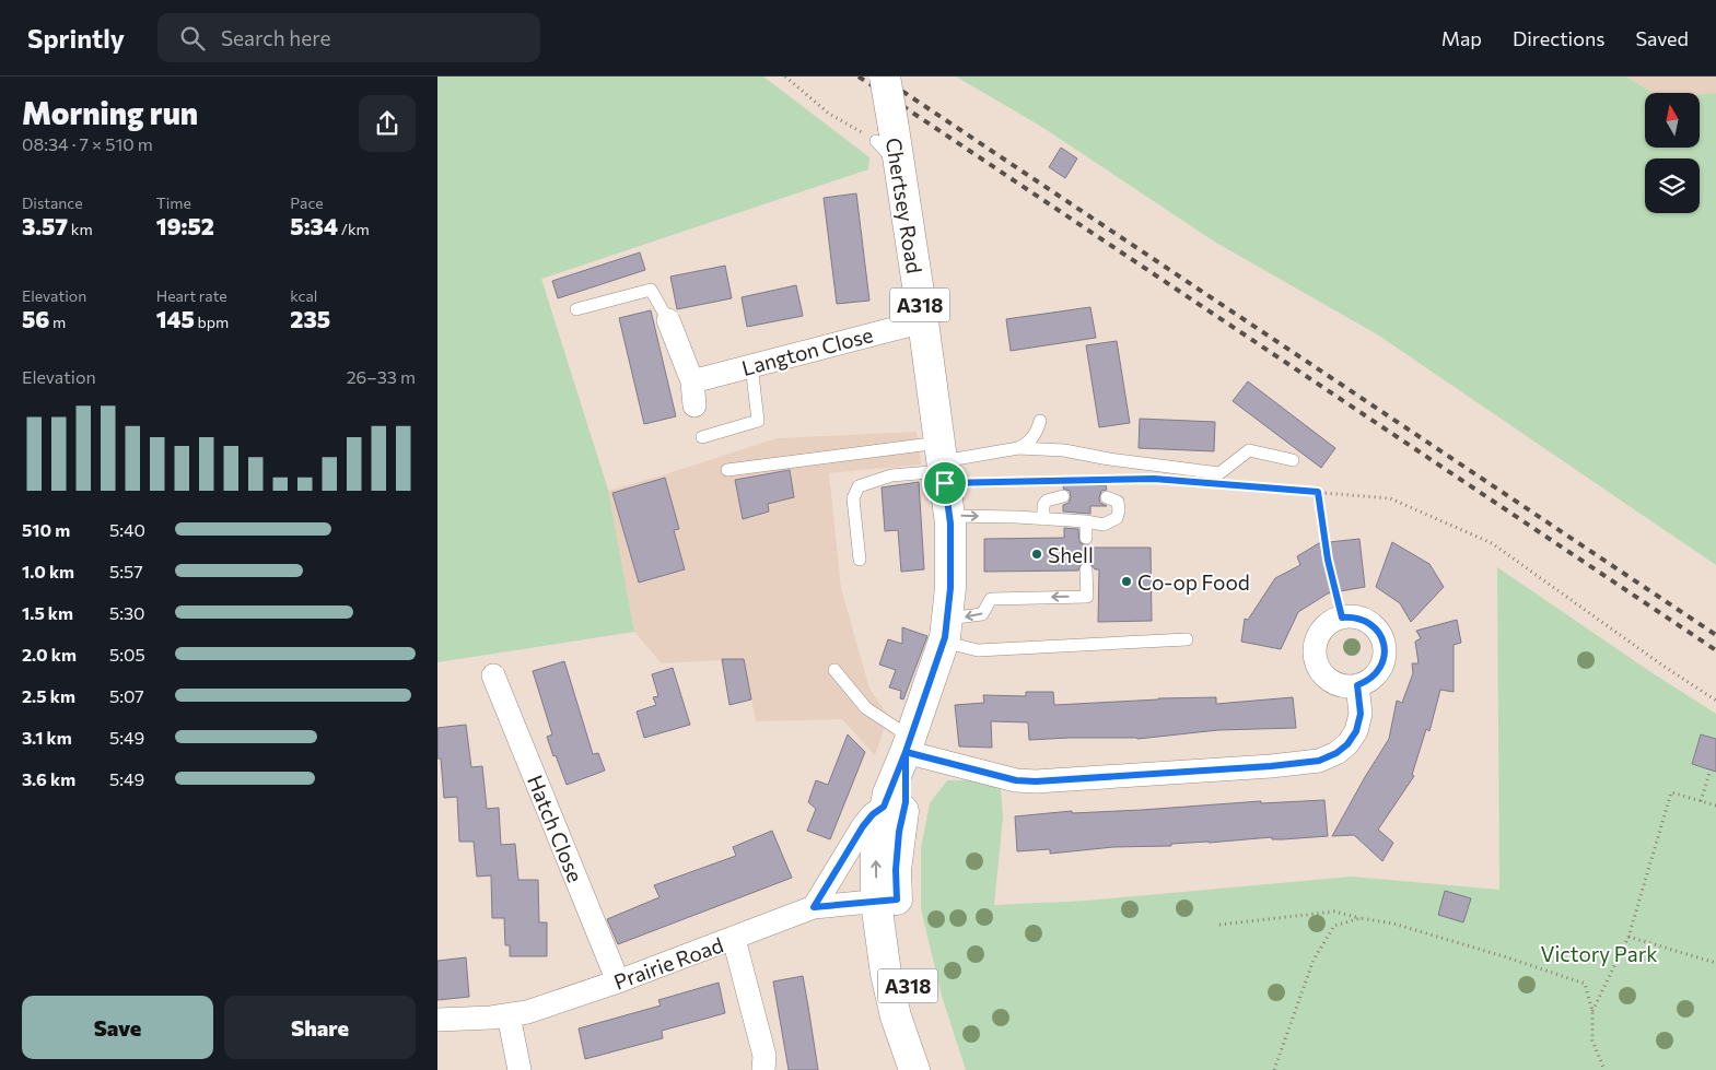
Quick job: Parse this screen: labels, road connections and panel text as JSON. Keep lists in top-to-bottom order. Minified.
{"streets":{"main road":["Chertsey Road","A318"],"street":["Langton Close","Hatch Close","Prairie Road"]},"crossings":[["Chertsey Road","Langton Close"],["Chertsey Road","Prairie Road"],["Hatch Close","Prairie Road"]],"parks":["Victory Park"],"places":["Shell","Co-op Food"],"north":"top","page":{"header":"Sprintly","search":"Search here","nav":["Map","Directions","Saved"],"heading":["Morning run","08:34 · 7 × 510 m"],"stats":[["Distance","3.57 km"],["Time","19:52"],["Pace","5:34 /km"],["Elevation","56 m"],["Heart rate","145 bpm"],["kcal","235"]],"chart":["Elevation","26–33 m"],"list":[{"name":"510 m","note":"5:40"},{"name":"1.0 km","note":"5:57"},{"name":"1.5 km","note":"5:30"},{"name":"2.0 km","note":"5:05"},{"name":"2.5 km","note":"5:07"},{"name":"3.1 km","note":"5:49"},{"name":"3.6 km","note":"5:49"}],"buttons":["Save","Share"]}}
